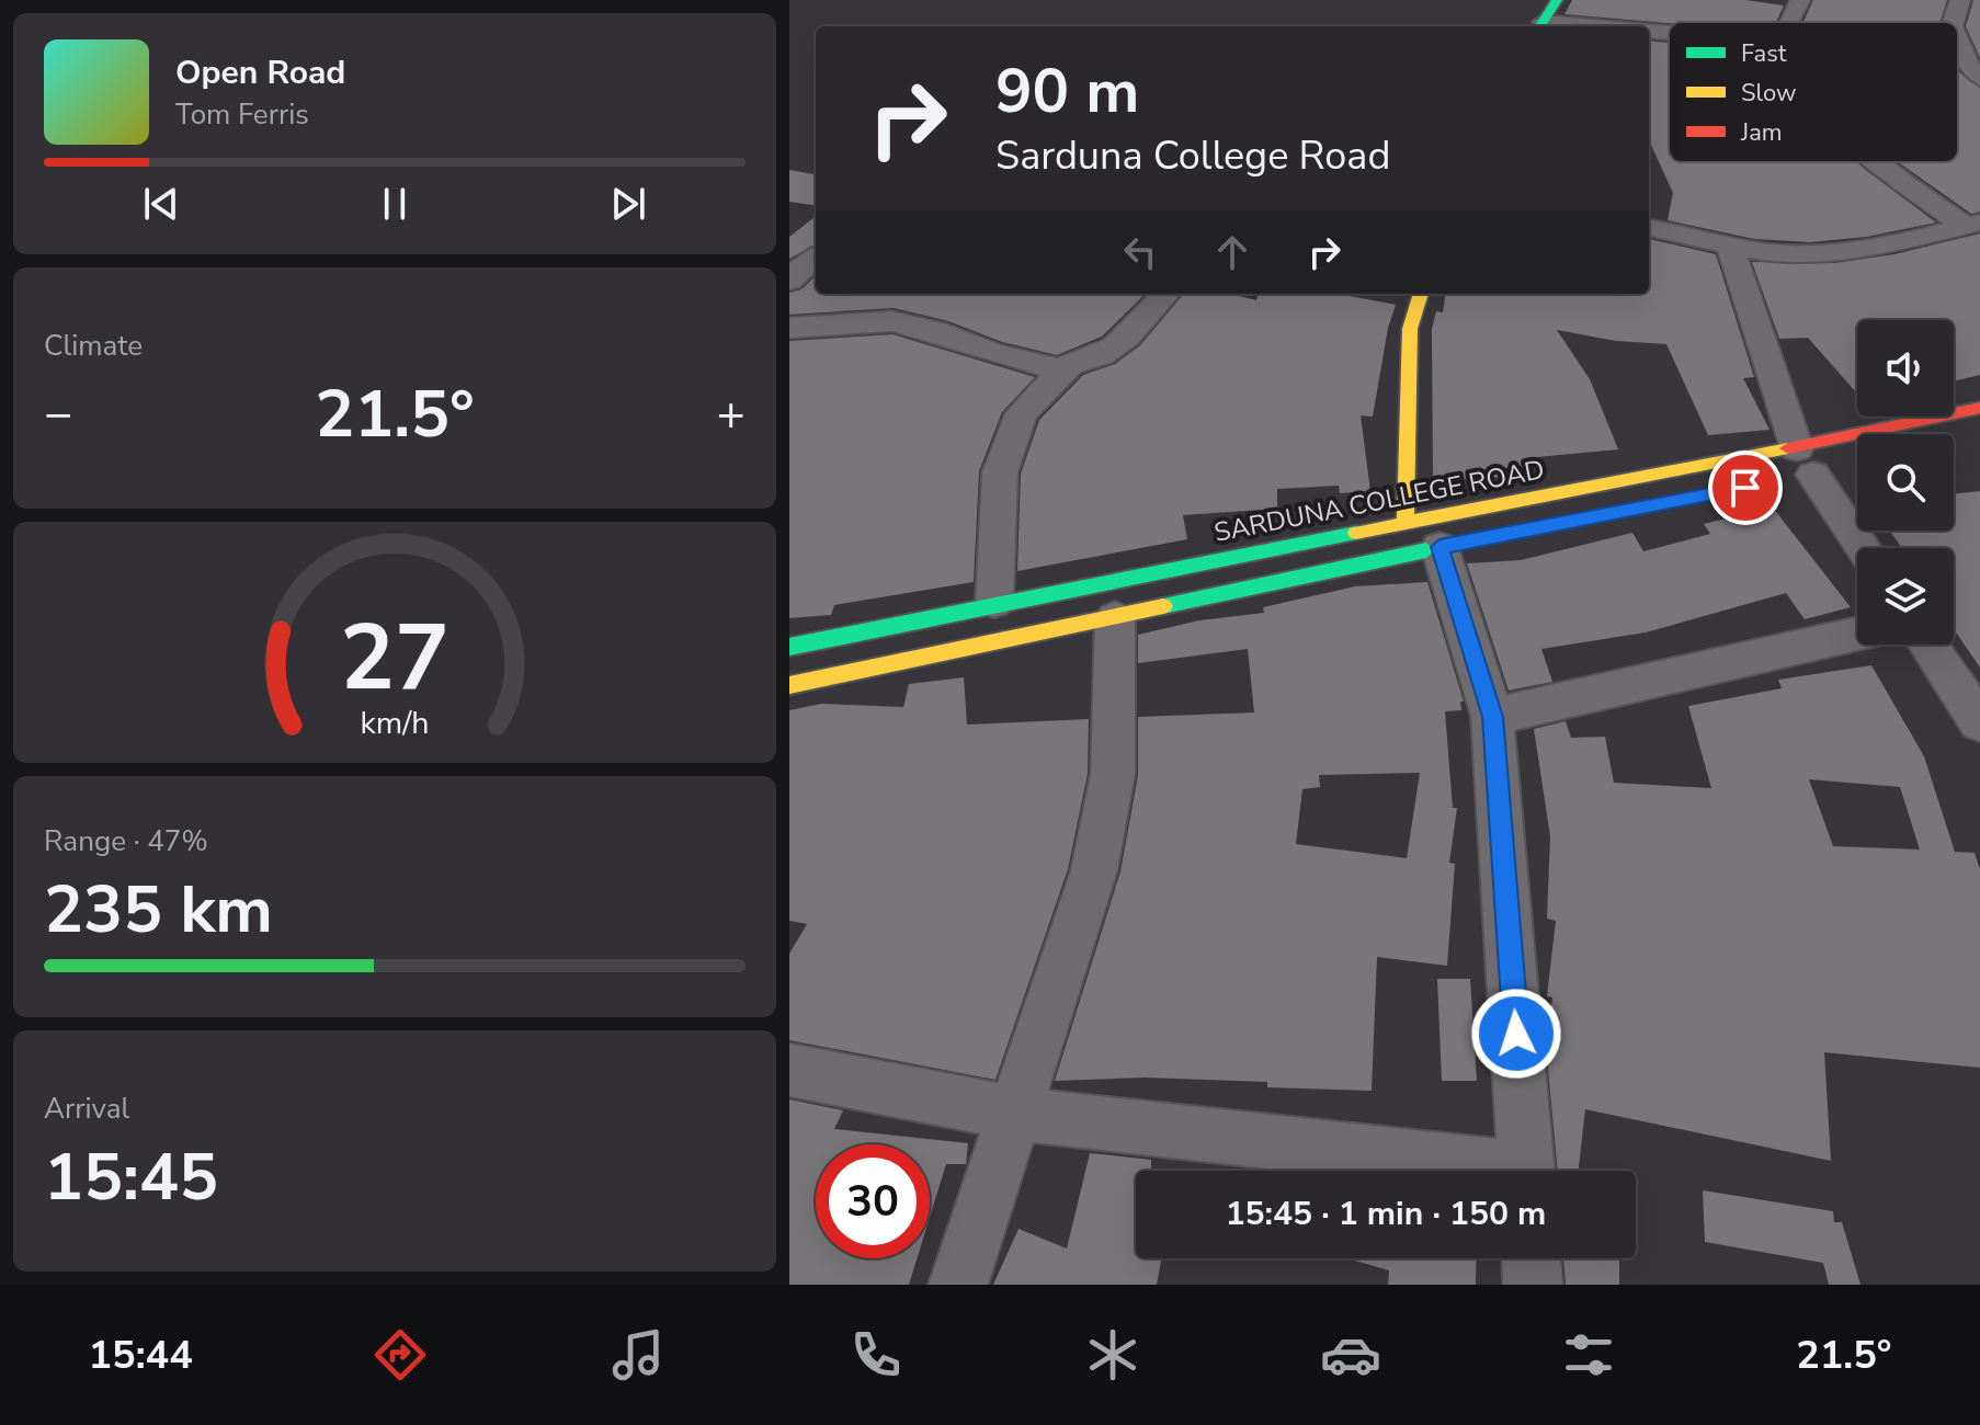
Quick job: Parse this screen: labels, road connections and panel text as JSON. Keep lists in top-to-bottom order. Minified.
{"streets":{"street":["SARDUNA COLLEGE ROAD"]},"legend":["Fast","Slow","Jam"],"page":{"turn":["90 m","Sarduna College Road"],"song":["Open Road","Tom Ferris"],"tile":["Climate",["Range · 47%","235 km"],["Arrival","15:45"]],"heat":["−","21.5°","+"],"limit":"30","trip":"15:45 · 1 min · 150 m","tabs":["15:44","21.5°"],"gauge":["27","km/h"]}}
